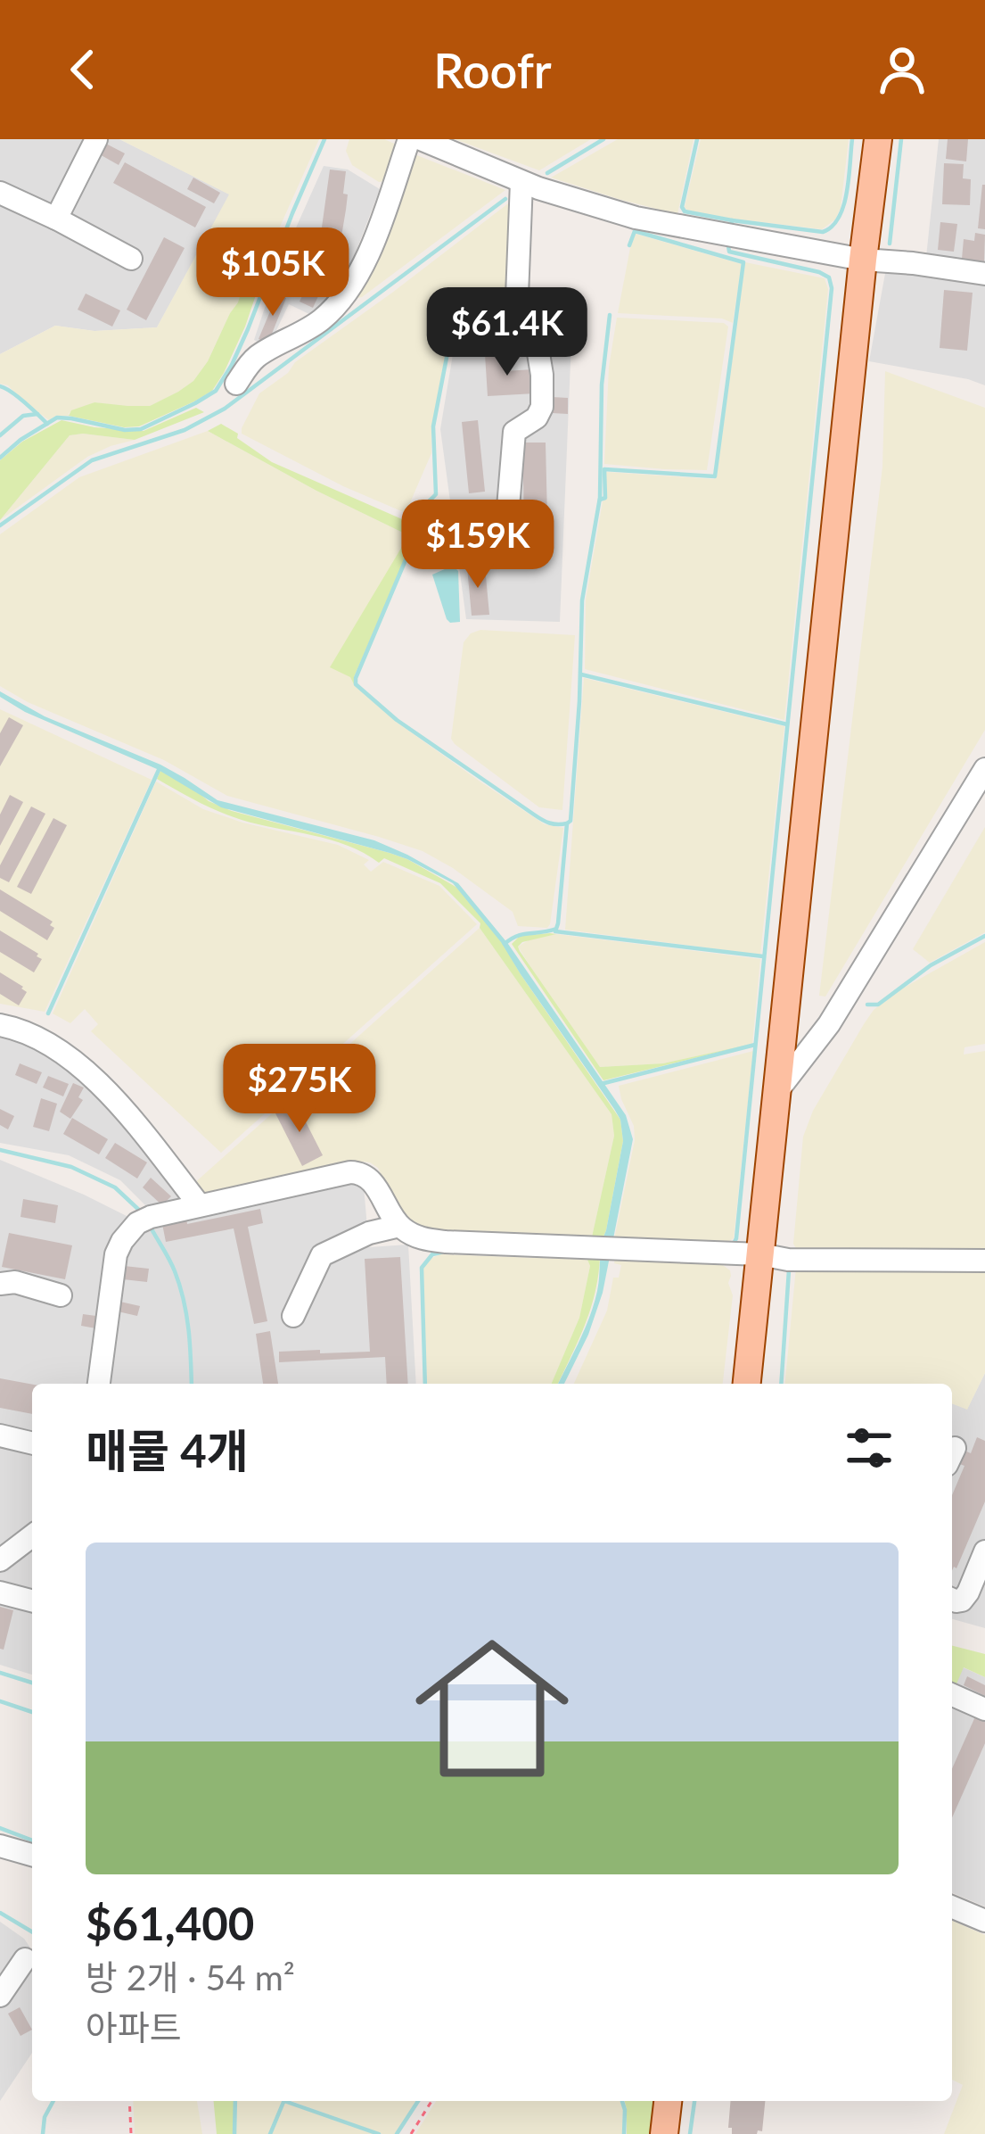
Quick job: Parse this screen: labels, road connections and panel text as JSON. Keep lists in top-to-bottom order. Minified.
{"page":{"header":"Roofr","price":["$105K","$61.4K","$159K","$275K"],"heading":"매물 4개","list":[{"name":"$61,400","note":"방 2개 · 54 m² · 아파트"}]}}
